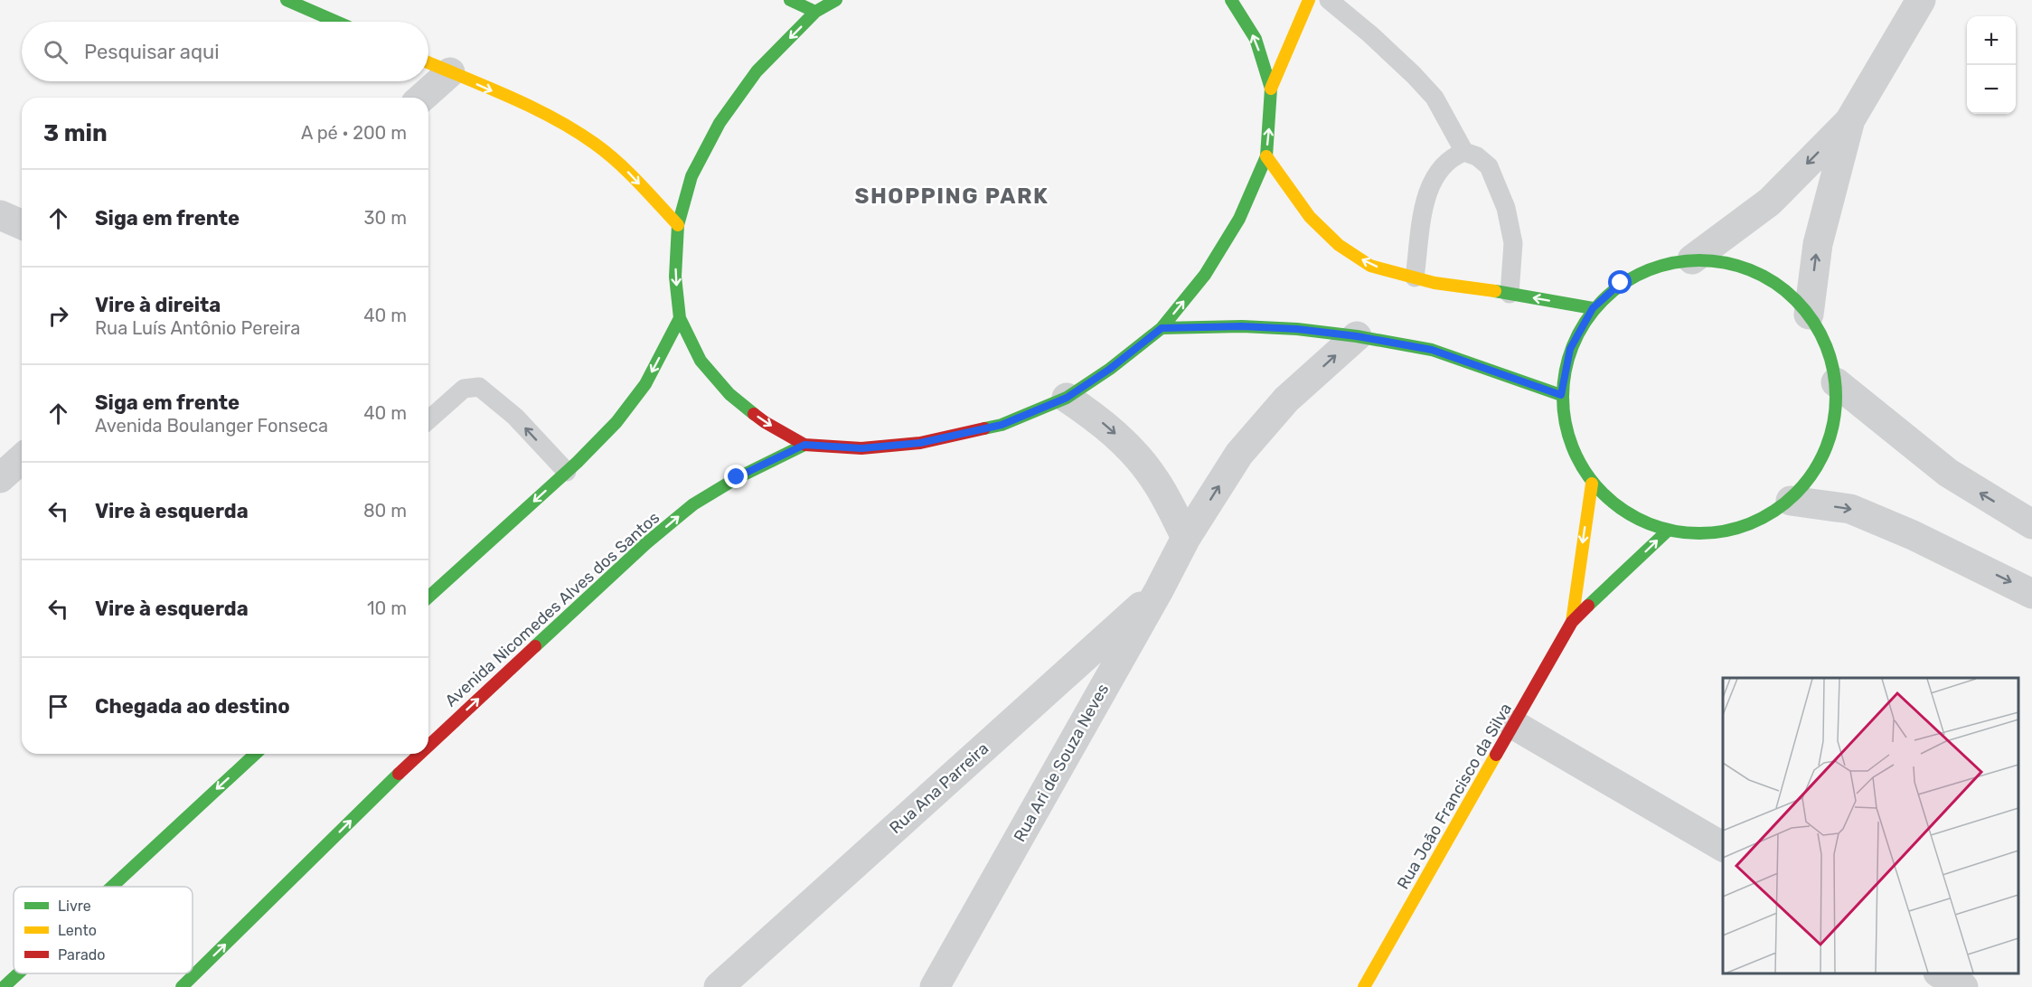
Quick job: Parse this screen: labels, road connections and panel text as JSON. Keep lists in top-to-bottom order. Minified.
{"streets":{"street":["Avenida Nicomedes Alves dos Santos","Rua Ari de Souza Neves","Rua Ana Parreira","Rua João Francisco da Silva"]},"crossings":[["Rua Ari de Souza Neves","Rua Ana Parreira"]],"one_way":["Avenida Nicomedes Alves dos Santos"],"districts":["SHOPPING PARK"],"legend":["Livre","Lento","Parado"],"page":{"map_buttons":["+","−"],"search":"Pesquisar aqui","heading":["3 min","A pé · 200 m"],"list":[["Siga em frente","30 m"],["Vire à direita","Rua Luís Antônio Pereira","40 m"],["Siga em frente","Avenida Boulanger Fonseca","40 m"],["Vire à esquerda","80 m"],["Vire à esquerda","10 m"],"Chegada ao destino"]}}
